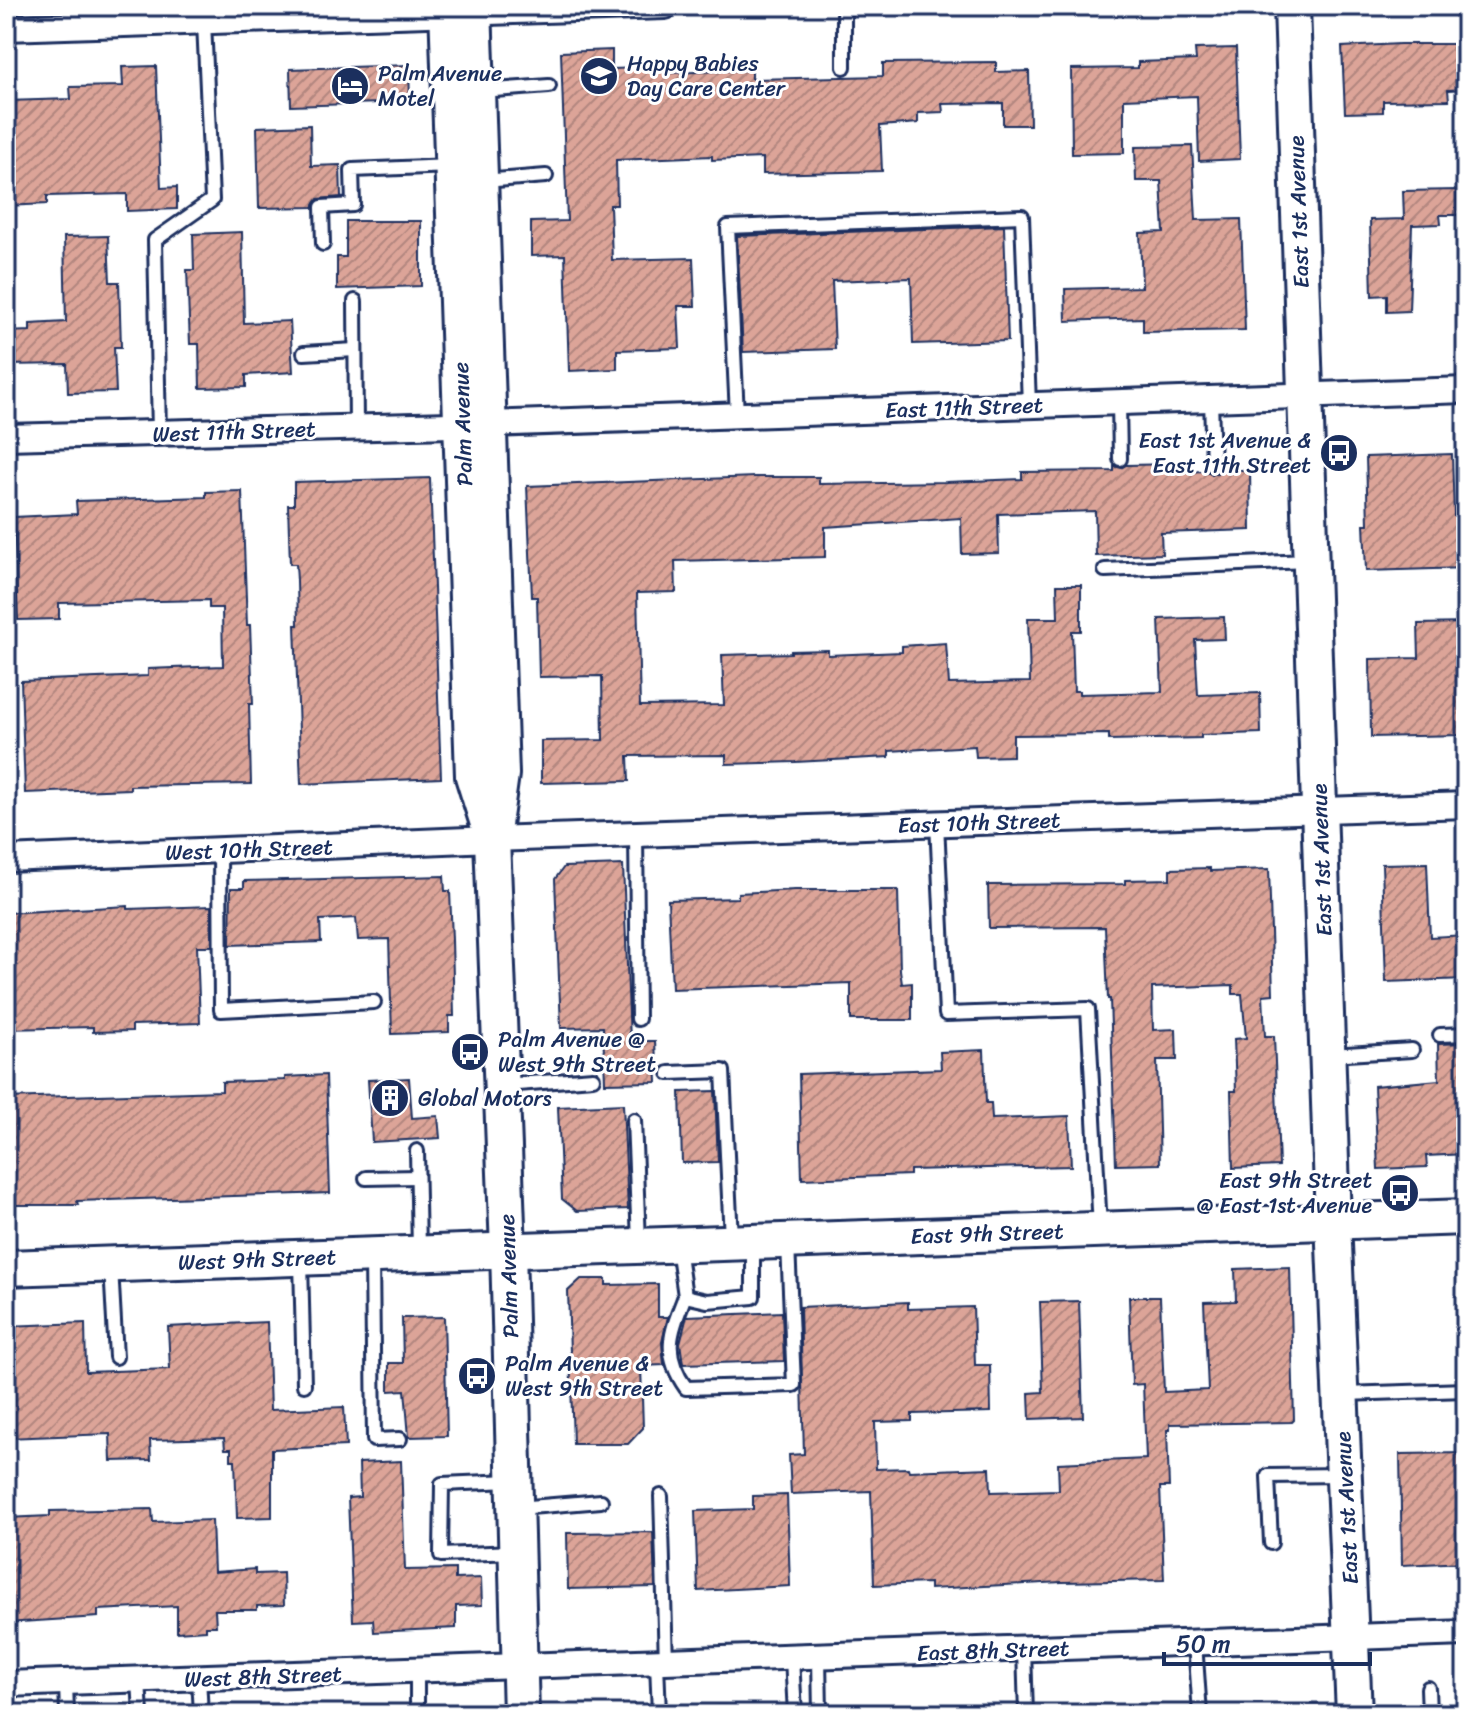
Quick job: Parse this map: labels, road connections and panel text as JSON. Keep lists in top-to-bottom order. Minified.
{"streets":{"main road":["East 1st Avenue","Palm Avenue","East 9th Street","West 9th Street"],"street":["East 11th Street","West 11th Street","East 10th Street","West 10th Street","East 8th Street","West 8th Street"]},"crossings":[["East 1st Avenue","East 11th Street"],["East 1st Avenue","East 10th Street"],["East 1st Avenue","East 9th Street"],["East 1st Avenue","East 8th Street"],["East 11th Street","Palm Avenue"],["East 11th Street","West 11th Street"],["Palm Avenue","West 11th Street"],["Palm Avenue","East 10th Street"],["Palm Avenue","West 10th Street"],["Palm Avenue","East 9th Street"],["Palm Avenue","West 9th Street"],["Palm Avenue","East 8th Street"],["Palm Avenue","West 8th Street"],["East 10th Street","West 10th Street"],["East 9th Street","West 9th Street"],["East 8th Street","West 8th Street"]],"places":{"school or university":["Happy Babies Day Care Center"],"hotel":["Palm Avenue Motel"],"bus stop":["East 1st Avenue & East 11th Street","Palm Avenue @ West 9th Street","East 9th Street @ East 1st Avenue","Palm Avenue & West 9th Street"],"building":["Global Motors"]},"scale_bar":"50 m"}
